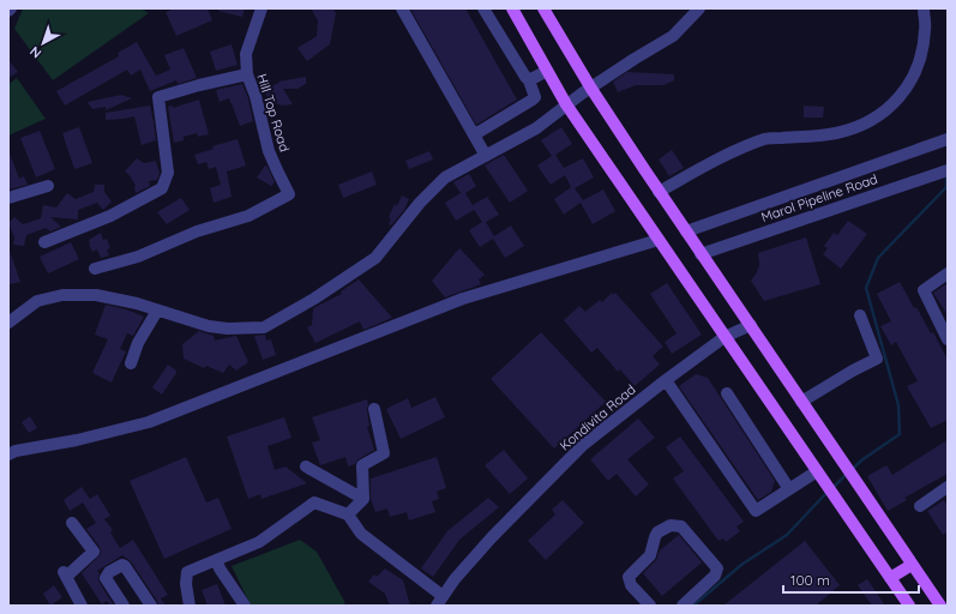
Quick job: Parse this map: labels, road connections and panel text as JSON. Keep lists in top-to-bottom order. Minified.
{"streets":{"street":["Hill Top Road","Marol Pipeline Road","Kondivita Road"]},"scale_bar":"100 m","north":"bottom left"}
